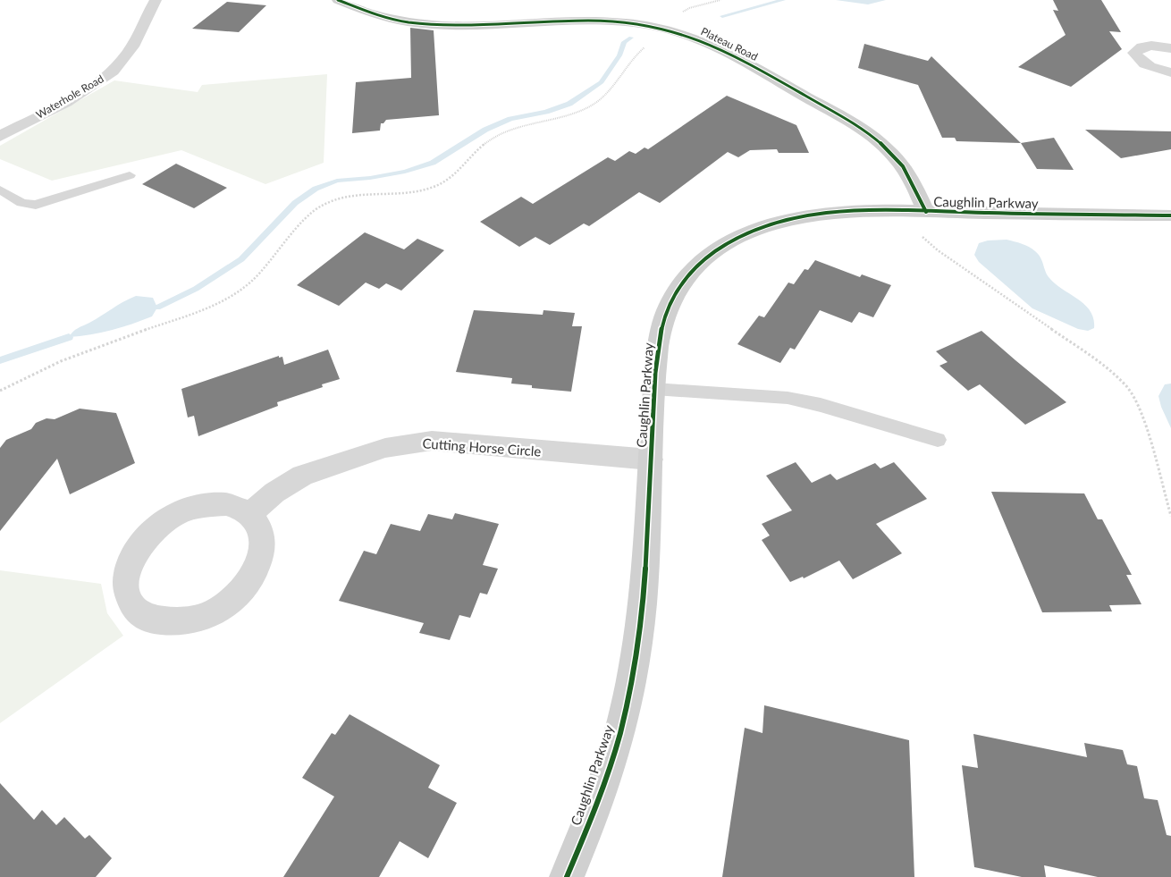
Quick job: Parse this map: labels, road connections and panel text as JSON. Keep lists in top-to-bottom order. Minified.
{"streets":{"street":["Plateau Road","Waterhole Road","Caughlin Parkway","Cutting Horse Circle"]},"crossings":[["Plateau Road","Caughlin Parkway"],["Caughlin Parkway","Cutting Horse Circle"]]}
